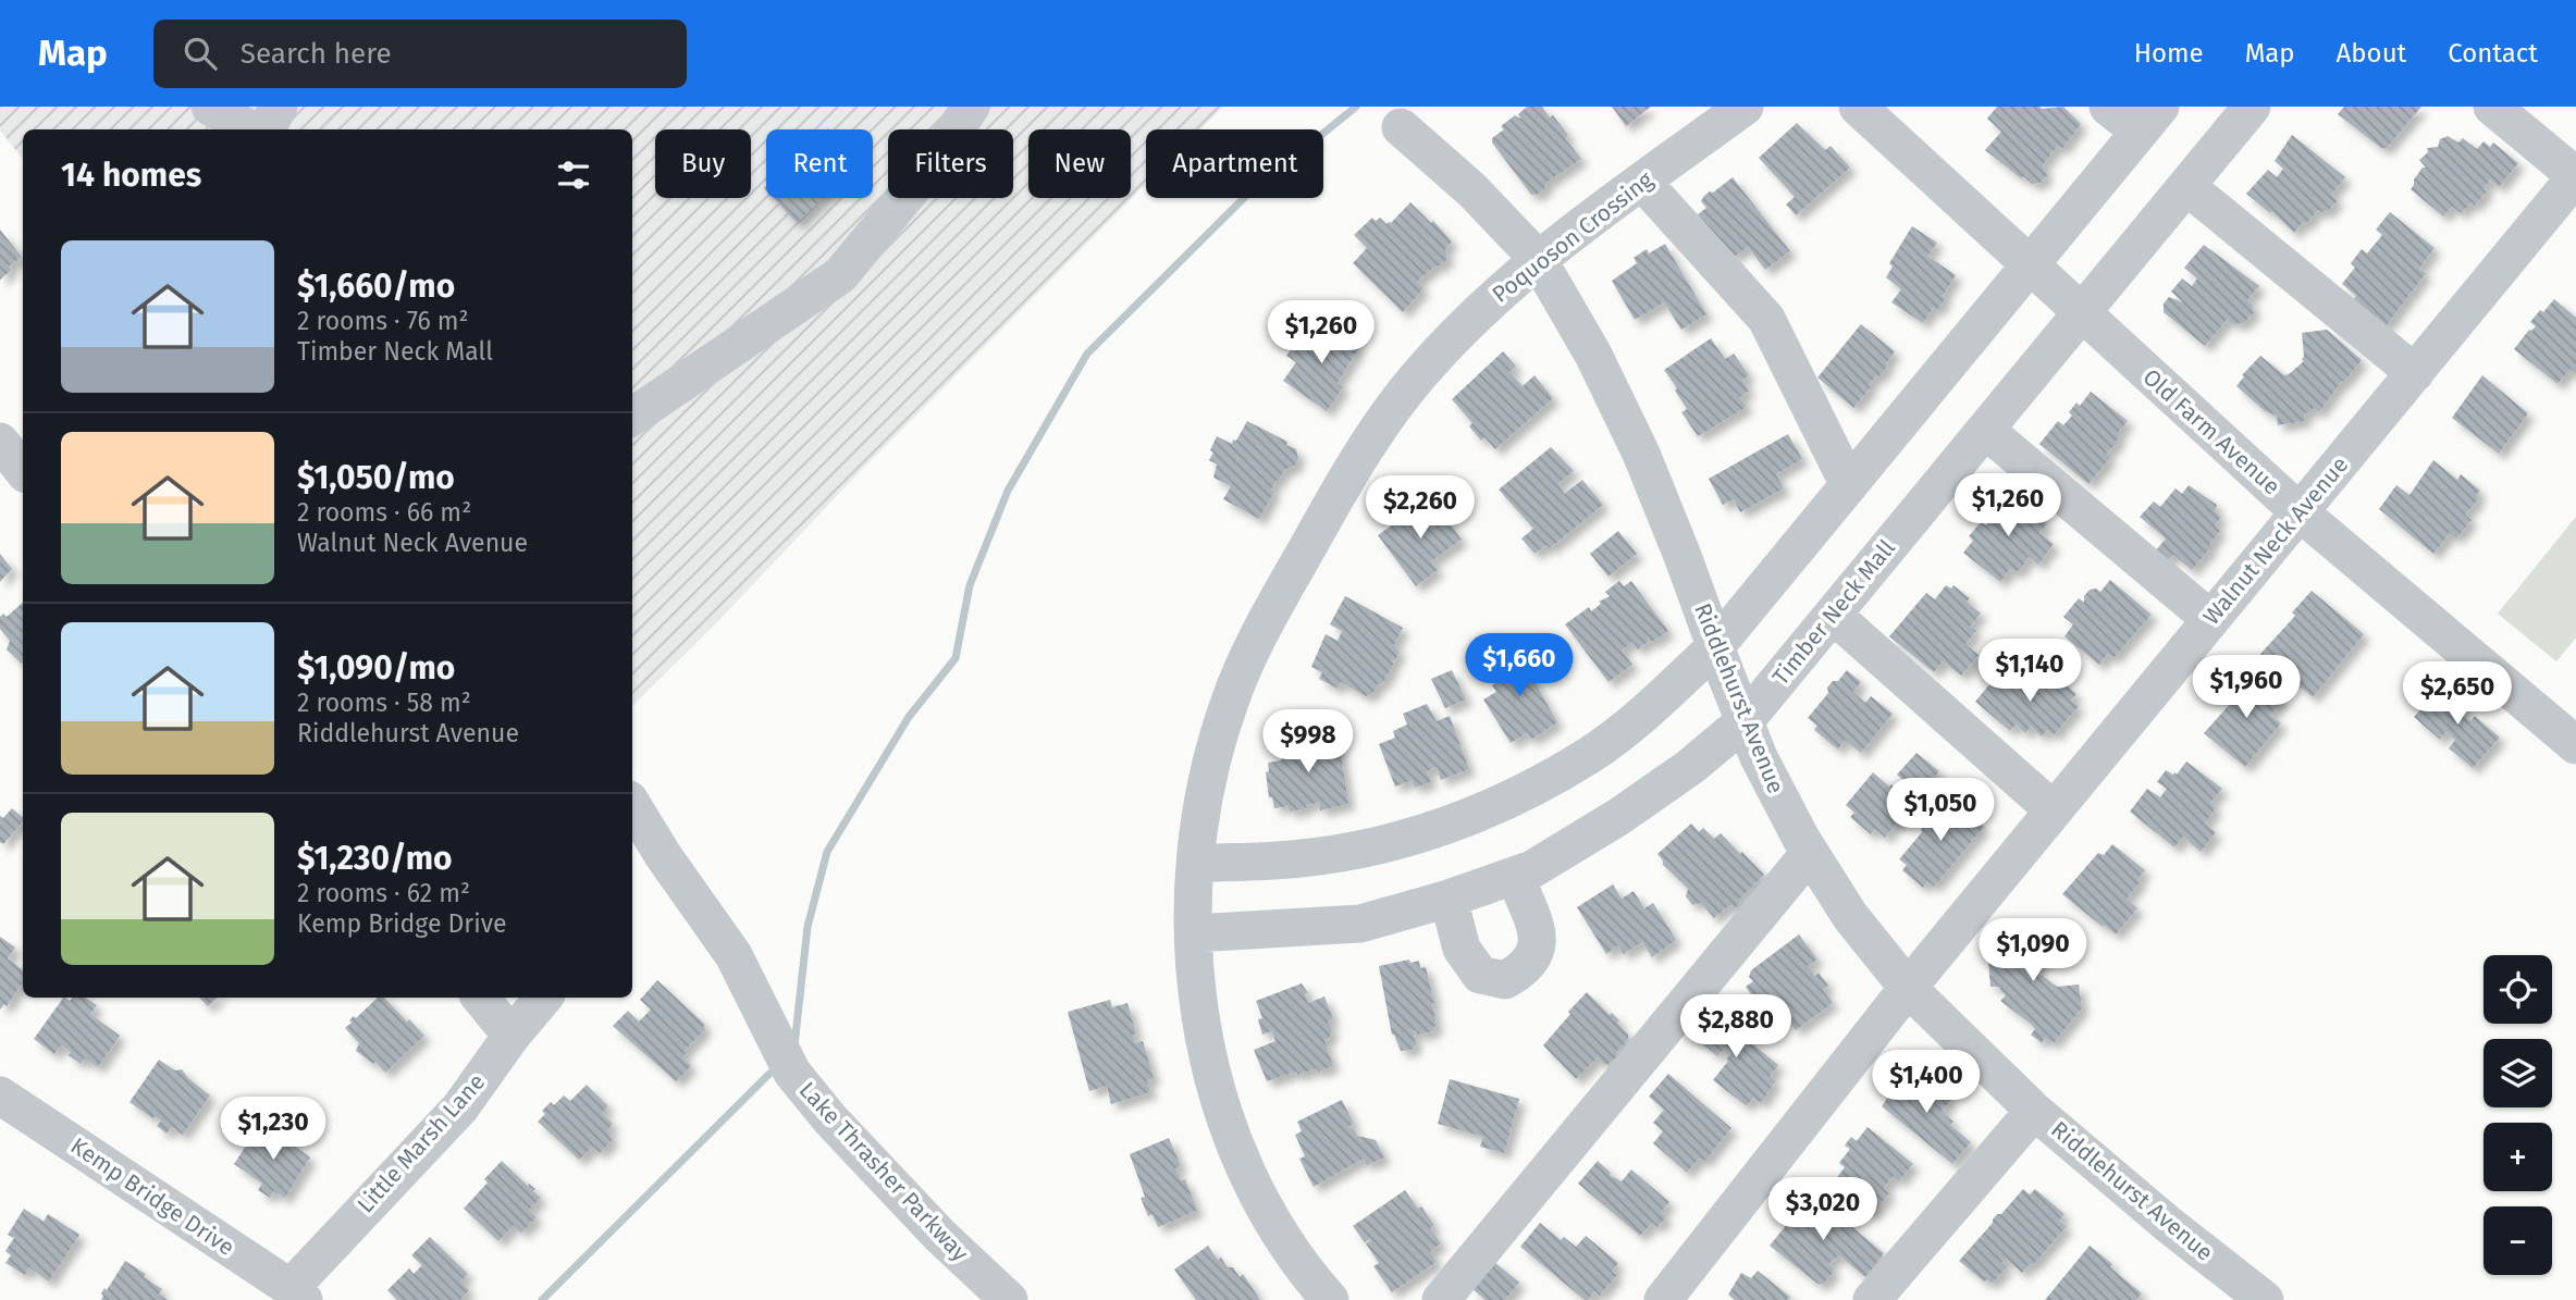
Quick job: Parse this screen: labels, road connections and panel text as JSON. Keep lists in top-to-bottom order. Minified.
{"streets":{"street":["Poquoson Crossing","Old Farm Avenue","Walnut Neck Avenue","Timber Neck Mall","Riddlehurst Avenue","Little Marsh Lane","Lake Thrasher Parkway","Kemp Bridge Drive"]},"crossings":[["Poquoson Crossing","Timber Neck Mall"],["Poquoson Crossing","Riddlehurst Avenue"],["Old Farm Avenue","Walnut Neck Avenue"],["Old Farm Avenue","Timber Neck Mall"],["Walnut Neck Avenue","Riddlehurst Avenue"],["Timber Neck Mall","Riddlehurst Avenue"],["Little Marsh Lane","Kemp Bridge Drive"]],"page":{"header":"Map","search":"Search here","nav":["Home","Map","About","Contact"],"chip":["Buy","Rent","Filters","New","Apartment"],"heading":"14 homes","list":[{"name":"$1,660/mo","note":"2 rooms · 76 m² · Timber Neck Mall"},{"name":"$1,050/mo","note":"2 rooms · 66 m² · Walnut Neck Avenue"},{"name":"$1,090/mo","note":"2 rooms · 58 m² · Riddlehurst Avenue"},{"name":"$1,230/mo","note":"2 rooms · 62 m² · Kemp Bridge Drive"}],"price":["$1,260","$1,260","$2,260","$1,660","$1,140","$1,960","$2,650","$998","$1,050","$1,090","$2,880","$1,400","$1,230","$3,020"],"map_buttons":["+","−"]}}
